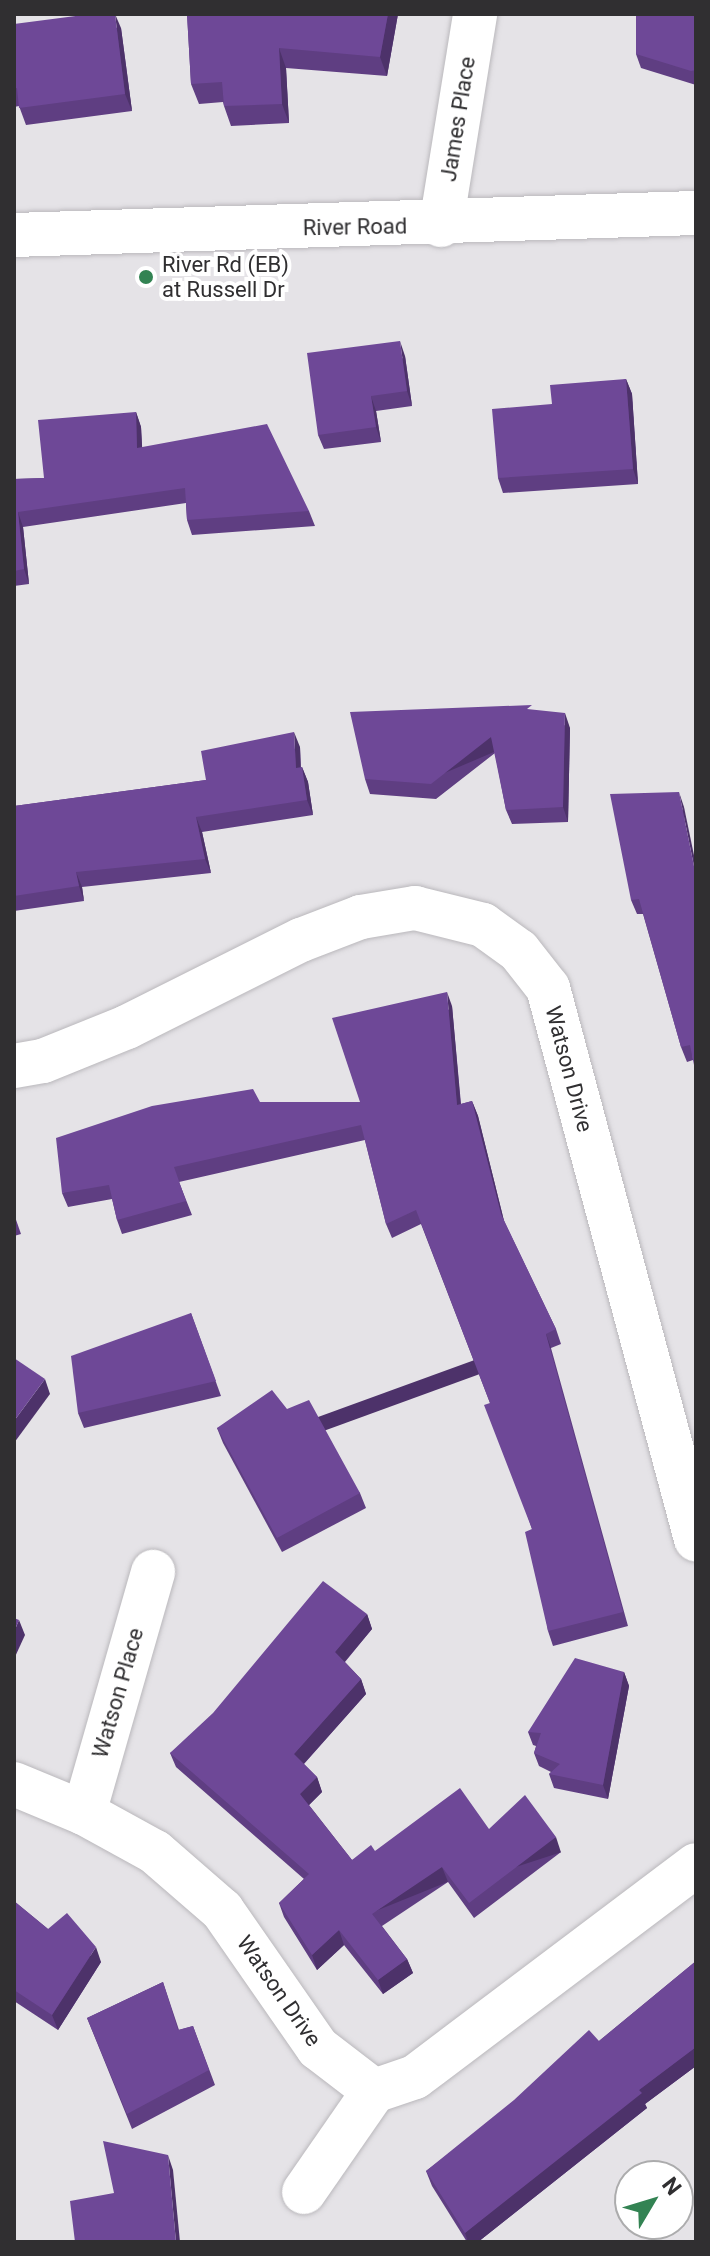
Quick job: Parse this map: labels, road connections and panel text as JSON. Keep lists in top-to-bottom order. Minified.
{"streets":{"street":["James Place","River Road","Watson Drive","Watson Place"]},"crossings":[["James Place","River Road"],["Watson Drive","Watson Place"]],"places":["River Rd (EB) at Russell Dr"],"north":"top right"}
